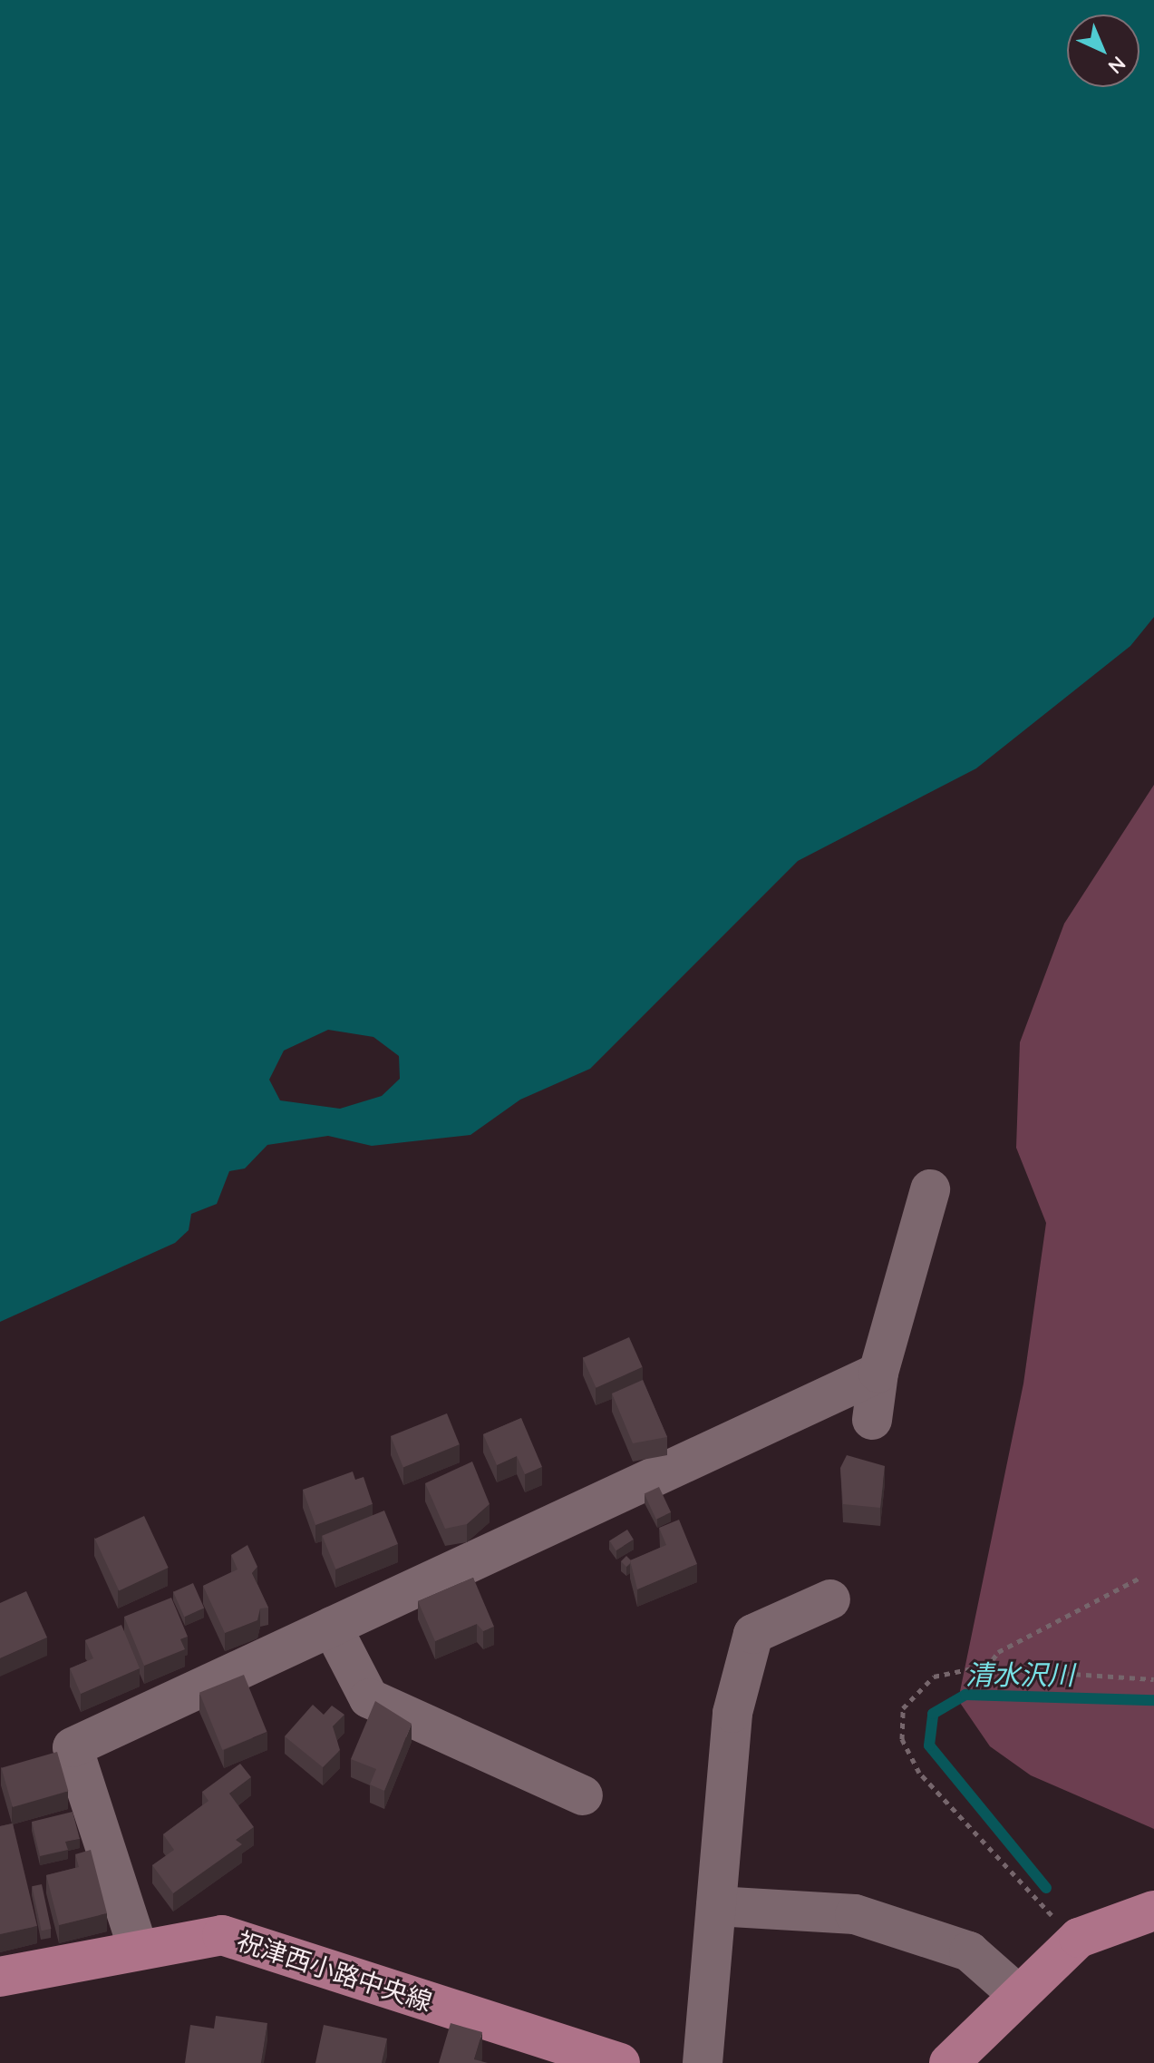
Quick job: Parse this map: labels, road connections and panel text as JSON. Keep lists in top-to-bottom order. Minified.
{"streets":{"main road":["祝津西小路中央線"]},"water":["清水沢川"],"north":"bottom right"}
